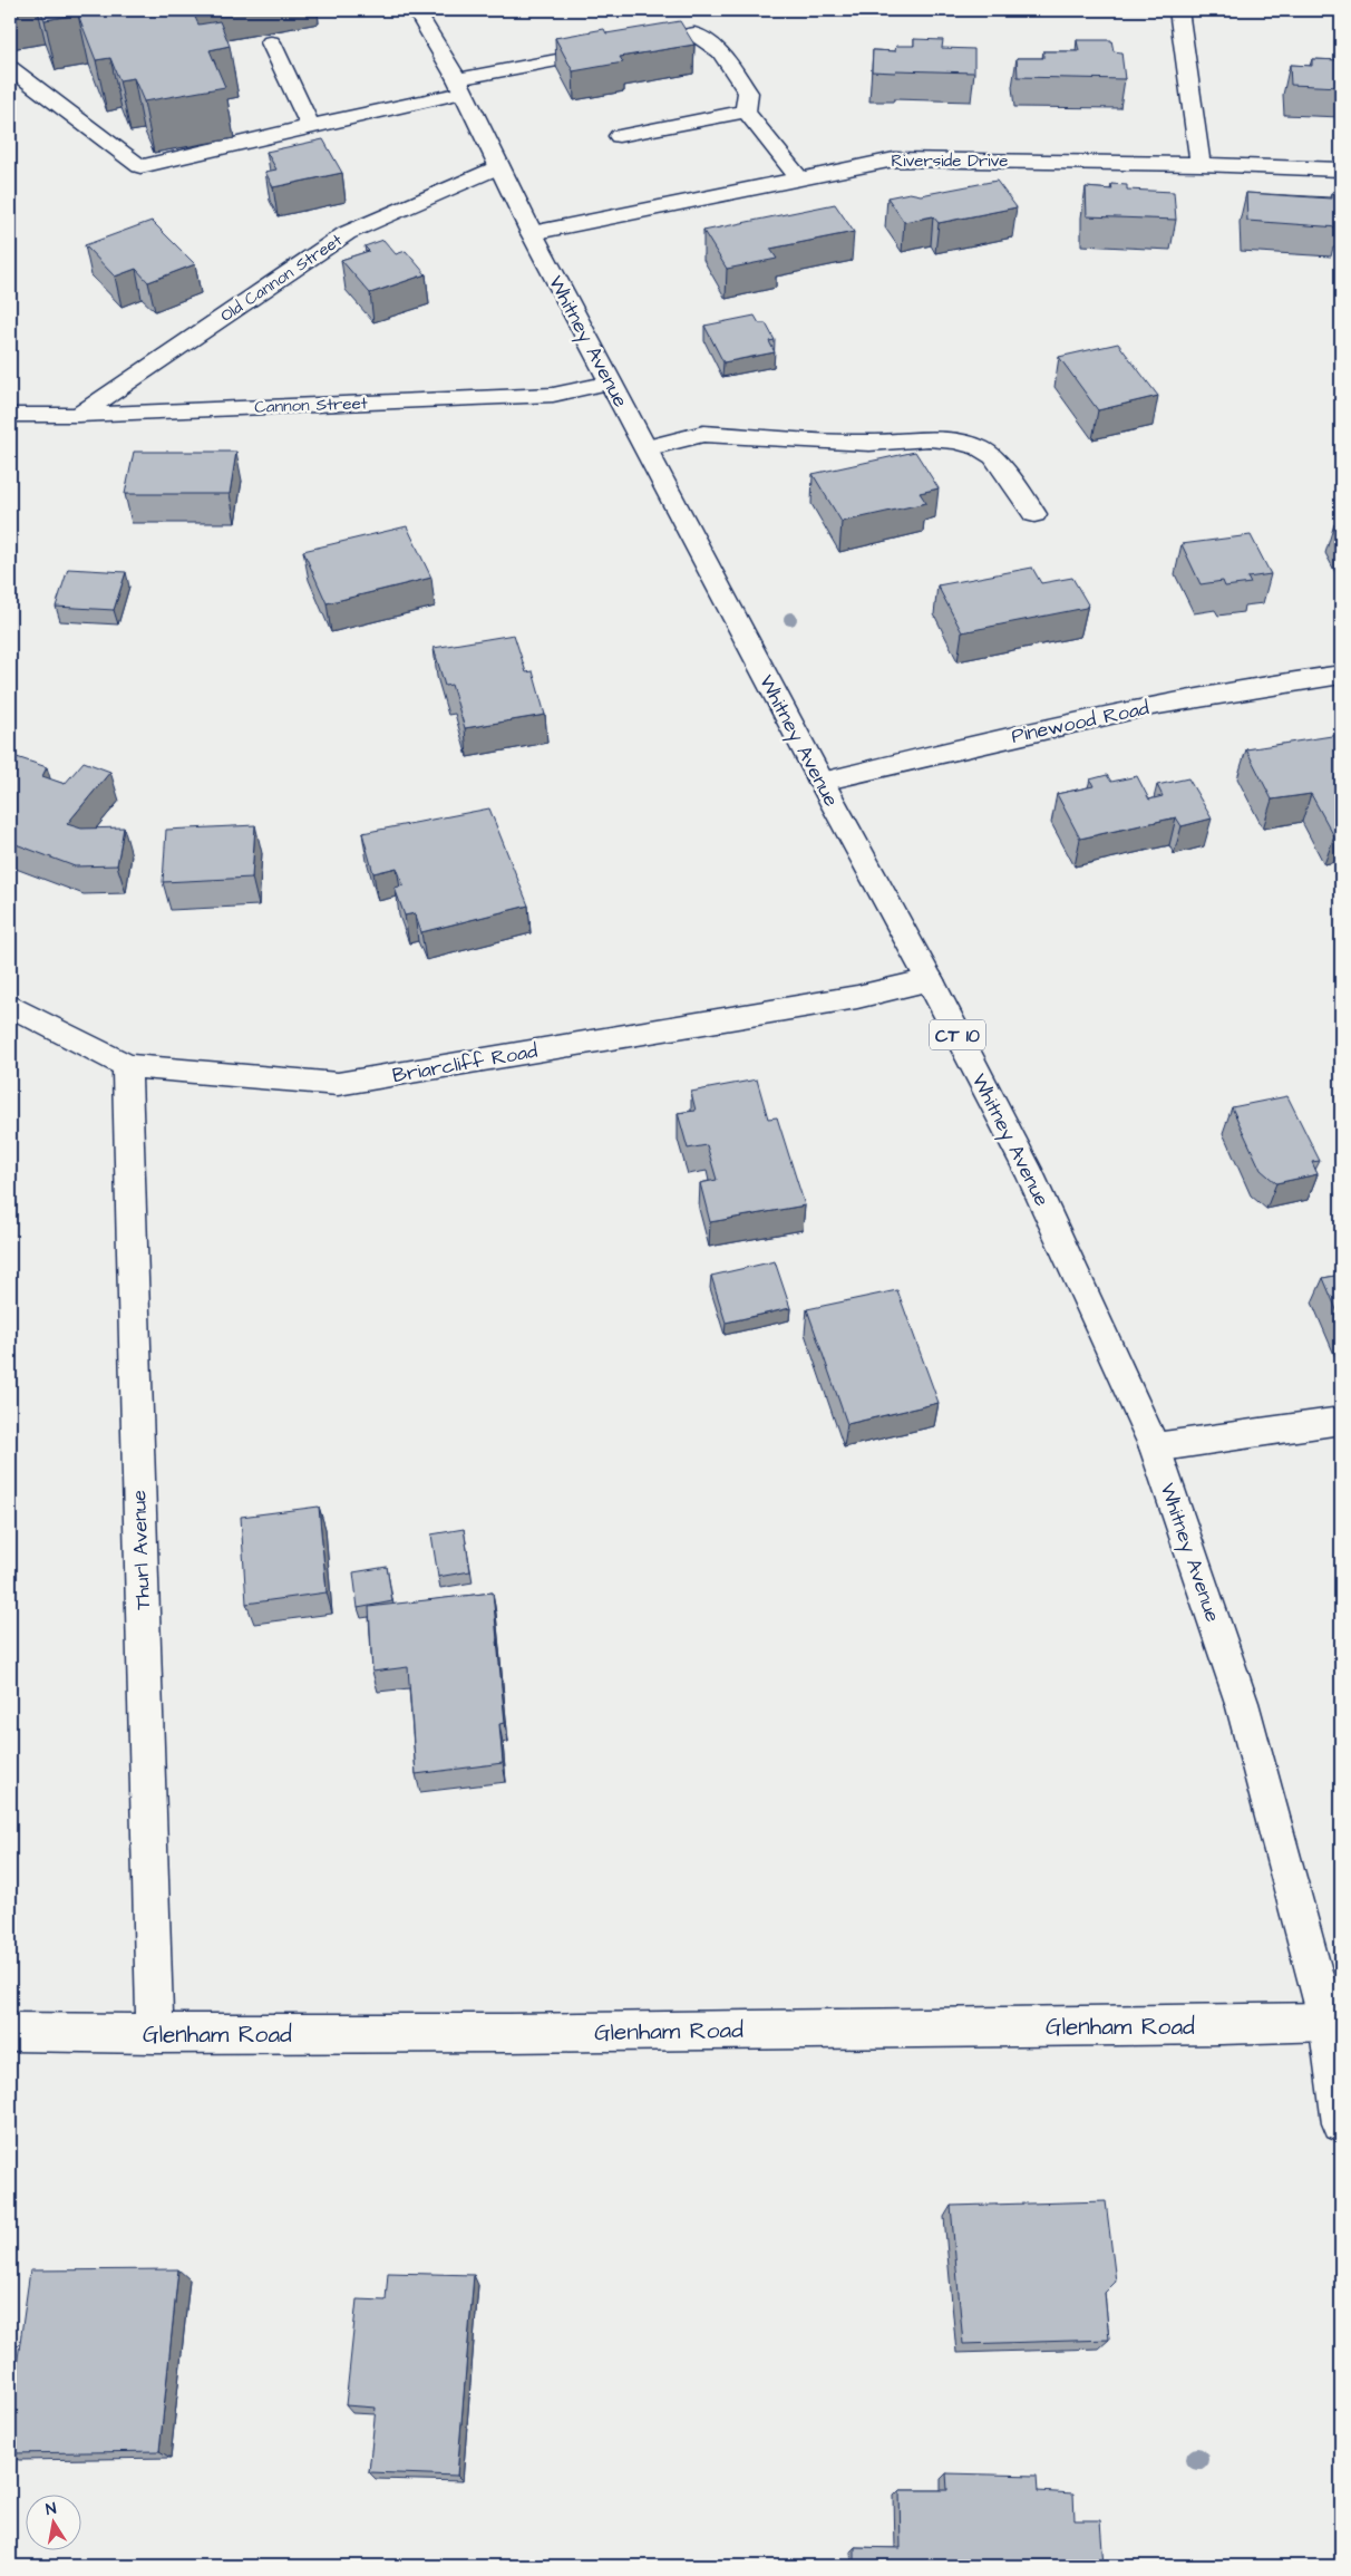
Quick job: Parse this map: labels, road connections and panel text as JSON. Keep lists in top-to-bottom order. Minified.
{"streets":{"street":["Riverside Drive","Old Cannon Street","Whitney Avenue","Cannon Street","Pinewood Road","CT 10","Briarcliff Road","Thurl Avenue","Glenham Road"]},"crossings":[["Riverside Drive","Whitney Avenue"],["Old Cannon Street","Whitney Avenue"],["Old Cannon Street","Cannon Street"],["Whitney Avenue","Cannon Street"],["Whitney Avenue","Pinewood Road"],["Whitney Avenue","Briarcliff Road"],["Whitney Avenue","Glenham Road"],["Briarcliff Road","Thurl Avenue"],["Thurl Avenue","Glenham Road"]],"north":"top"}
